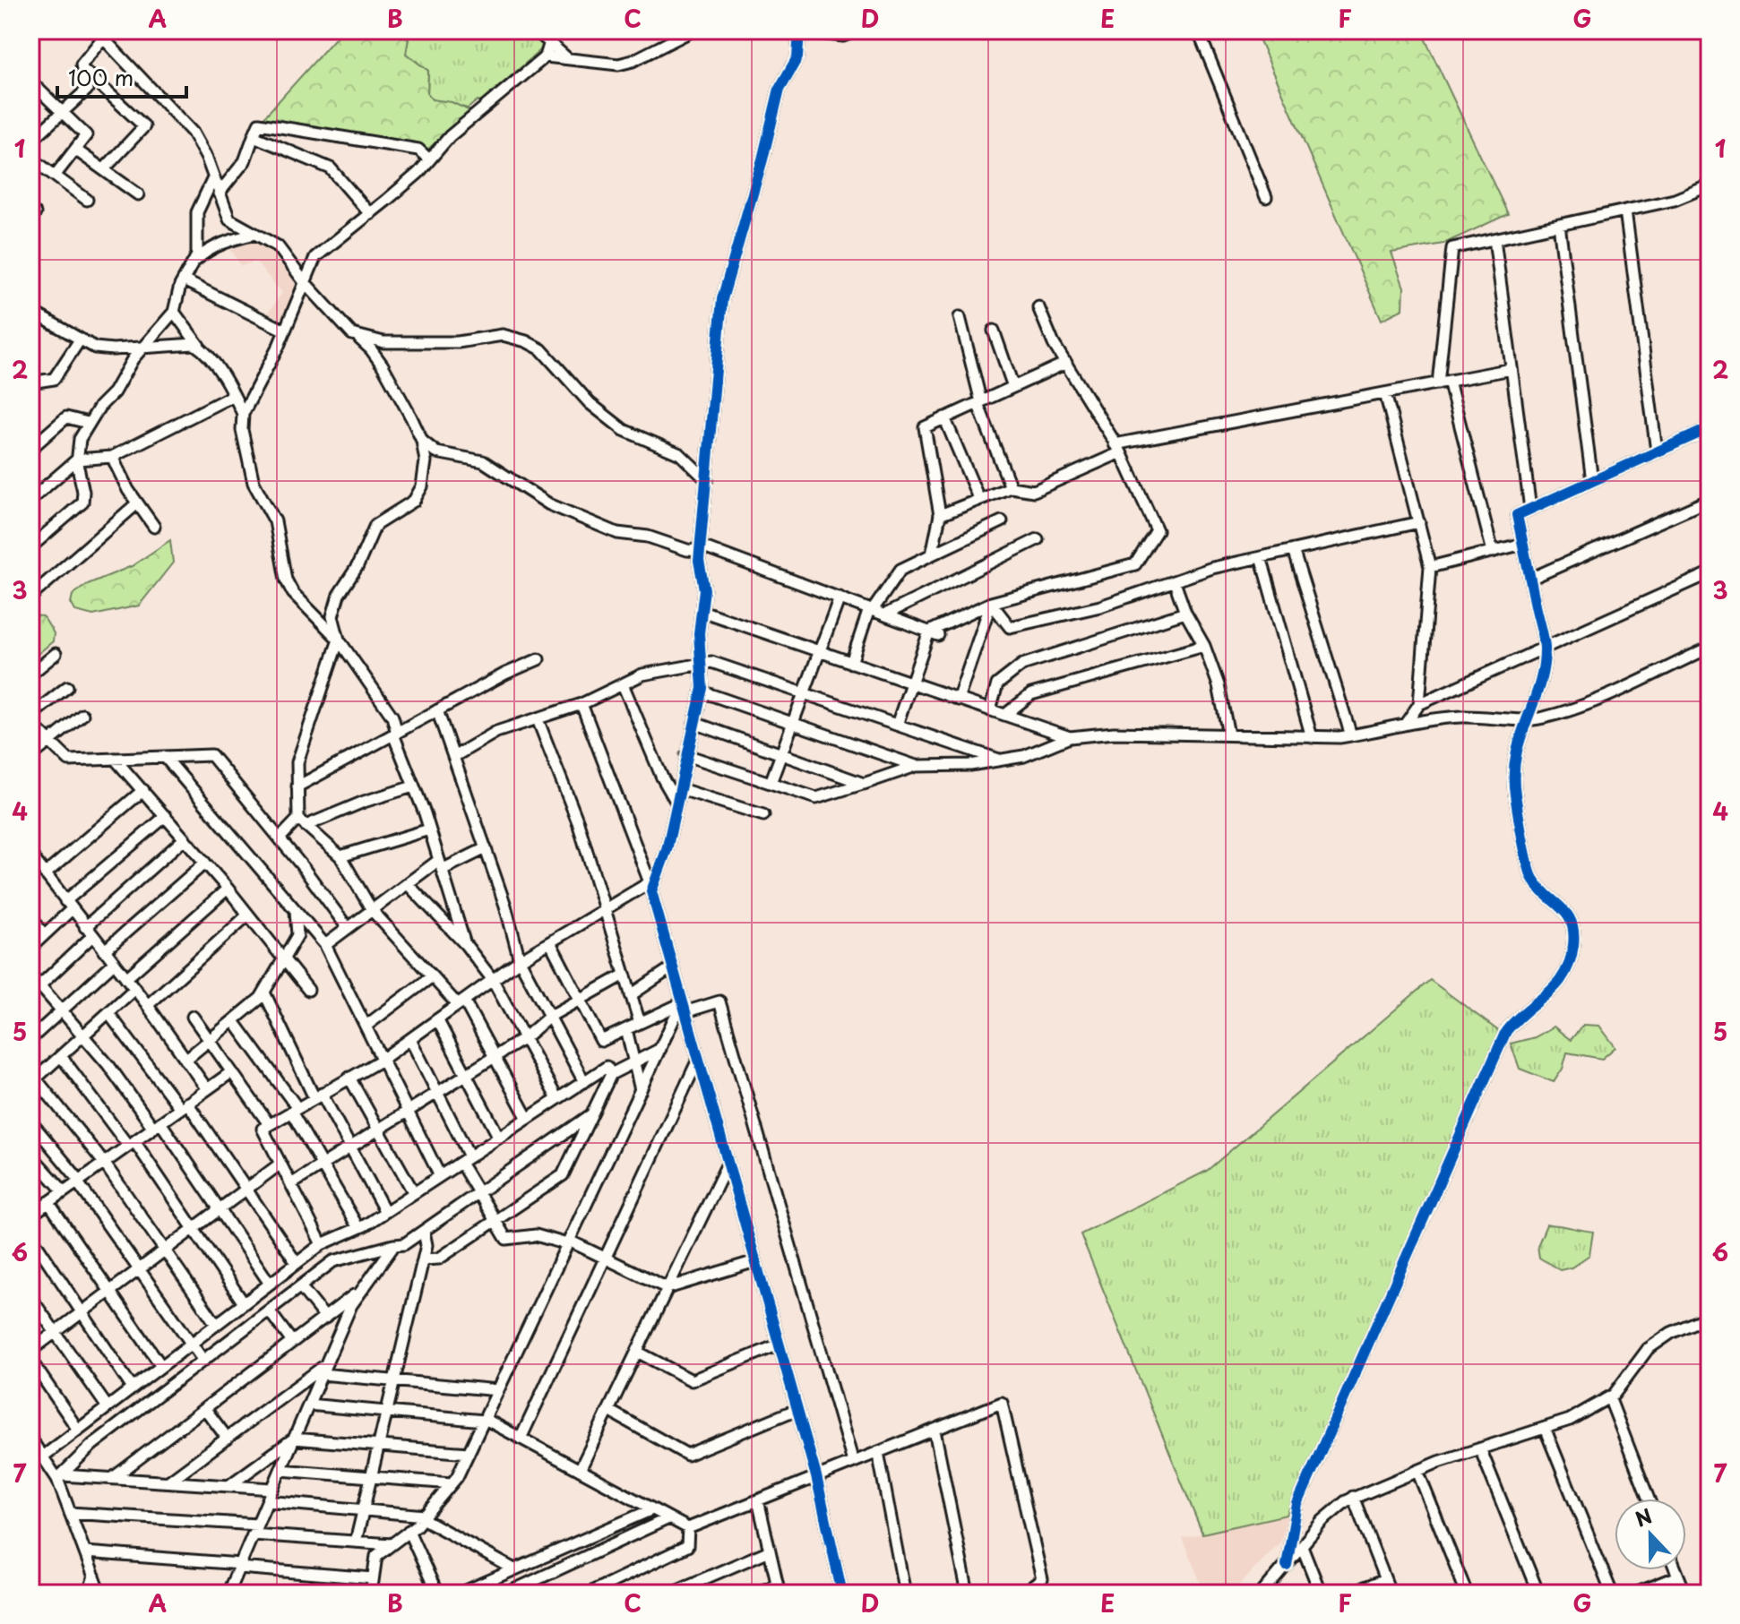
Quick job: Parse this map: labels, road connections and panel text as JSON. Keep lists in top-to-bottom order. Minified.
{"scale_bar":"100 m","north":"top","grid":{"columns":["A","B","C","D","E","F","G"],"rows":["1","2","3","4","5","6","7"]}}
